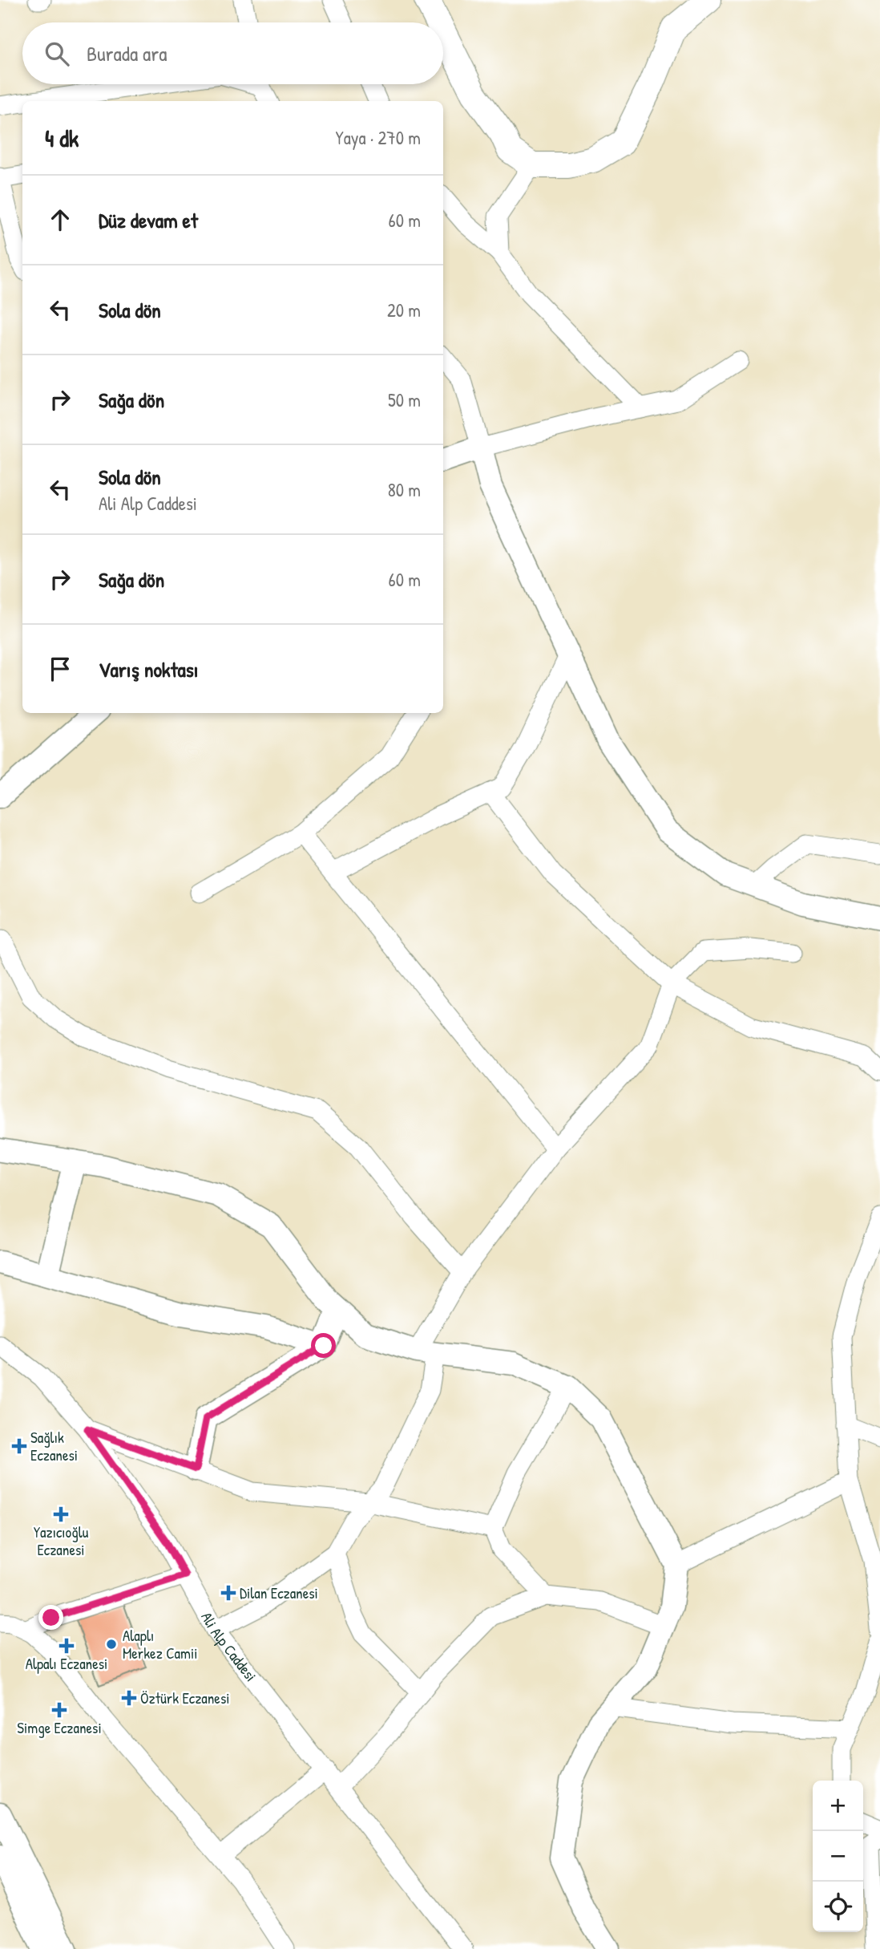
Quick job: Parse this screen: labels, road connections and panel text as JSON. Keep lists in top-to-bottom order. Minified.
{"streets":{"street":["Ali Alp Caddesi"]},"places":{"health":["Sağlık Eczanesi","Yazıcıoğlu Eczanesi","Dilan Eczanesi","Alpalı Eczanesi","Öztürk Eczanesi","Simge Eczanesi"],"other":["Alaplı Merkez Camii"]},"page":{"search":"Burada ara","heading":["4 dk","Yaya · 270 m"],"list":[["Düz devam et","60 m"],["Sola dön","20 m"],["Sağa dön","50 m"],["Sola dön","Ali Alp Caddesi","80 m"],["Sağa dön","60 m"],"Varış noktası"],"map_buttons":["+","−"]}}
